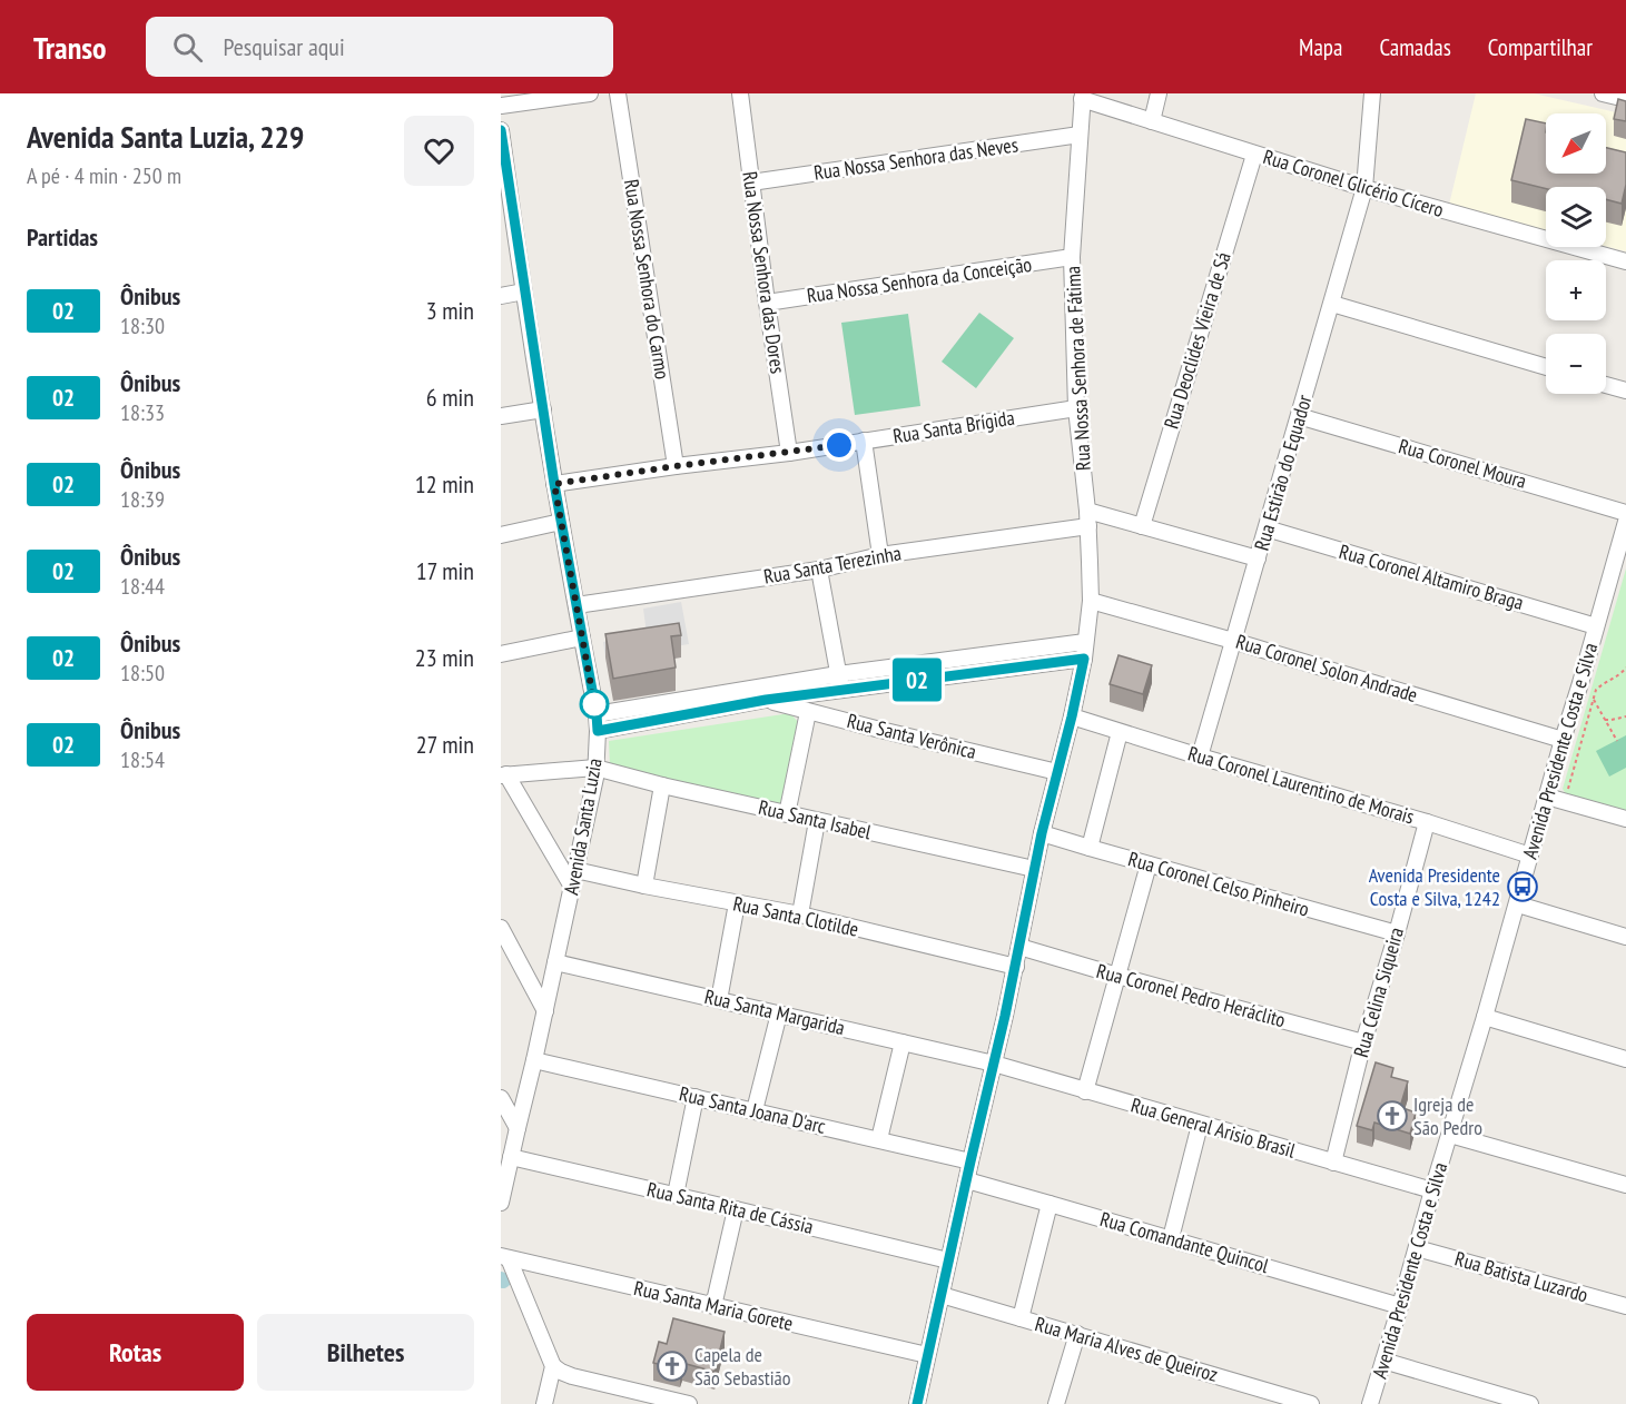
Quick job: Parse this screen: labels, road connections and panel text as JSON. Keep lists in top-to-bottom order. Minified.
{"streets":{"street":["Rua Nossa Senhora das Neves","Rua Coronel Glicério Cícero","Rua Nossa Senhora das Dores","Rua Nossa Senhora do Carmo","Rua Nossa Senhora da Conceição","Rua Deoclides Vieira de Sá","Rua Nossa Senhora de Fátima","Rua Santa Brígida","Rua Coronel Moura","Rua Estirão do Equador","Rua Santa Terezinha","Rua Coronel Altamiro Braga","Rua Coronel Solon Andrade","Rua Santa Verônica","Avenida Presidente Costa e Silva","Rua Coronel Laurentino de Morais","Rua Santa Isabel","Avenida Santa Luzia","Rua Coronel Celso Pinheiro","Rua Santa Clotilde","Rua Celina Siqueira","Rua Coronel Pedro Heráclito","Rua Santa Margarida","Rua Santa Joana D'arc","Rua General Arisio Brasil","Rua Santa Rita de Cássia","Rua Comandante Quincol","Rua Batista Luzardo","Rua Santa Maria Gorete","Rua Maria Alves de Queiroz"]},"crossings":[["Rua Nossa Senhora das Neves","Rua Nossa Senhora das Dores"],["Rua Nossa Senhora das Neves","Rua Nossa Senhora de Fátima"],["Rua Coronel Glicério Cícero","Rua Deoclides Vieira de Sá"],["Rua Coronel Glicério Cícero","Rua Nossa Senhora de Fátima"],["Rua Coronel Glicério Cícero","Rua Estirão do Equador"],["Rua Nossa Senhora das Dores","Rua Nossa Senhora da Conceição"],["Rua Nossa Senhora das Dores","Rua Santa Brígida"],["Rua Nossa Senhora do Carmo","Rua Santa Brígida"],["Rua Nossa Senhora da Conceição","Rua Nossa Senhora de Fátima"],["Rua Nossa Senhora de Fátima","Rua Santa Brígida"],["Rua Nossa Senhora de Fátima","Rua Santa Terezinha"],["Rua Nossa Senhora de Fátima","Rua Coronel Solon Andrade"],["Rua Nossa Senhora de Fátima","Rua Santa Verônica"],["Rua Nossa Senhora de Fátima","Rua Coronel Laurentino de Morais"],["Rua Nossa Senhora de Fátima","Rua Santa Isabel"],["Rua Nossa Senhora de Fátima","Rua Coronel Celso Pinheiro"],["Rua Nossa Senhora de Fátima","Rua Santa Clotilde"],["Rua Nossa Senhora de Fátima","Rua Coronel Pedro Heráclito"],["Rua Nossa Senhora de Fátima","Rua Santa Margarida"],["Rua Nossa Senhora de Fátima","Rua Santa Joana D'arc"],["Rua Nossa Senhora de Fátima","Rua General Arisio Brasil"],["Rua Nossa Senhora de Fátima","Rua Santa Rita de Cássia"],["Rua Nossa Senhora de Fátima","Rua Comandante Quincol"],["Rua Nossa Senhora de Fátima","Rua Santa Maria Gorete"],["Rua Nossa Senhora de Fátima","Rua Maria Alves de Queiroz"],["Rua Santa Brígida","Avenida Santa Luzia"],["Rua Coronel Moura","Rua Estirão do Equador"],["Rua Estirão do Equador","Rua Coronel Altamiro Braga"],["Rua Estirão do Equador","Rua Coronel Solon Andrade"],["Rua Estirão do Equador","Rua Coronel Laurentino de Morais"],["Rua Santa Terezinha","Avenida Santa Luzia"],["Rua Coronel Altamiro Braga","Avenida Presidente Costa e Silva"],["Rua Coronel Solon Andrade","Avenida Presidente Costa e Silva"],["Avenida Presidente Costa e Silva","Rua Coronel Laurentino de Morais"],["Avenida Presidente Costa e Silva","Rua General Arisio Brasil"],["Avenida Presidente Costa e Silva","Rua Comandante Quincol"],["Avenida Presidente Costa e Silva","Rua Batista Luzardo"],["Rua Coronel Laurentino de Morais","Rua Celina Siqueira"],["Rua Santa Isabel","Avenida Santa Luzia"],["Avenida Santa Luzia","Rua Santa Clotilde"],["Avenida Santa Luzia","Rua Santa Margarida"],["Avenida Santa Luzia","Rua Santa Joana D'arc"],["Avenida Santa Luzia","Rua Santa Rita de Cássia"],["Rua Coronel Celso Pinheiro","Rua Celina Siqueira"],["Rua Celina Siqueira","Rua Coronel Pedro Heráclito"],["Rua Celina Siqueira","Rua General Arisio Brasil"],["Rua Santa Margarida","Rua General Arisio Brasil"]],"places":{"bus stop":["Avenida Presidente Costa e Silva, 1242"],"church":["Igreja de São Pedro","Capela de São Sebastião"]},"lines":["bus line 02"],"north":"bottom left","page":{"header":"Transo","search":"Pesquisar aqui","nav":["Mapa","Camadas","Compartilhar"],"heading":[["Avenida Santa Luzia, 229","A pé · 4 min · 250 m"],"Partidas"],"on_map":"02","map_buttons":["+","−"],"list":[{"mark":"02","name":"Ônibus","note":"18:30","value":"3 min"},{"mark":"02","name":"Ônibus","note":"18:33","value":"6 min"},{"mark":"02","name":"Ônibus","note":"18:39","value":"12 min"},{"mark":"02","name":"Ônibus","note":"18:44","value":"17 min"},{"mark":"02","name":"Ônibus","note":"18:50","value":"23 min"},{"mark":"02","name":"Ônibus","note":"18:54","value":"27 min"}],"buttons":["Rotas","Bilhetes"]}}
